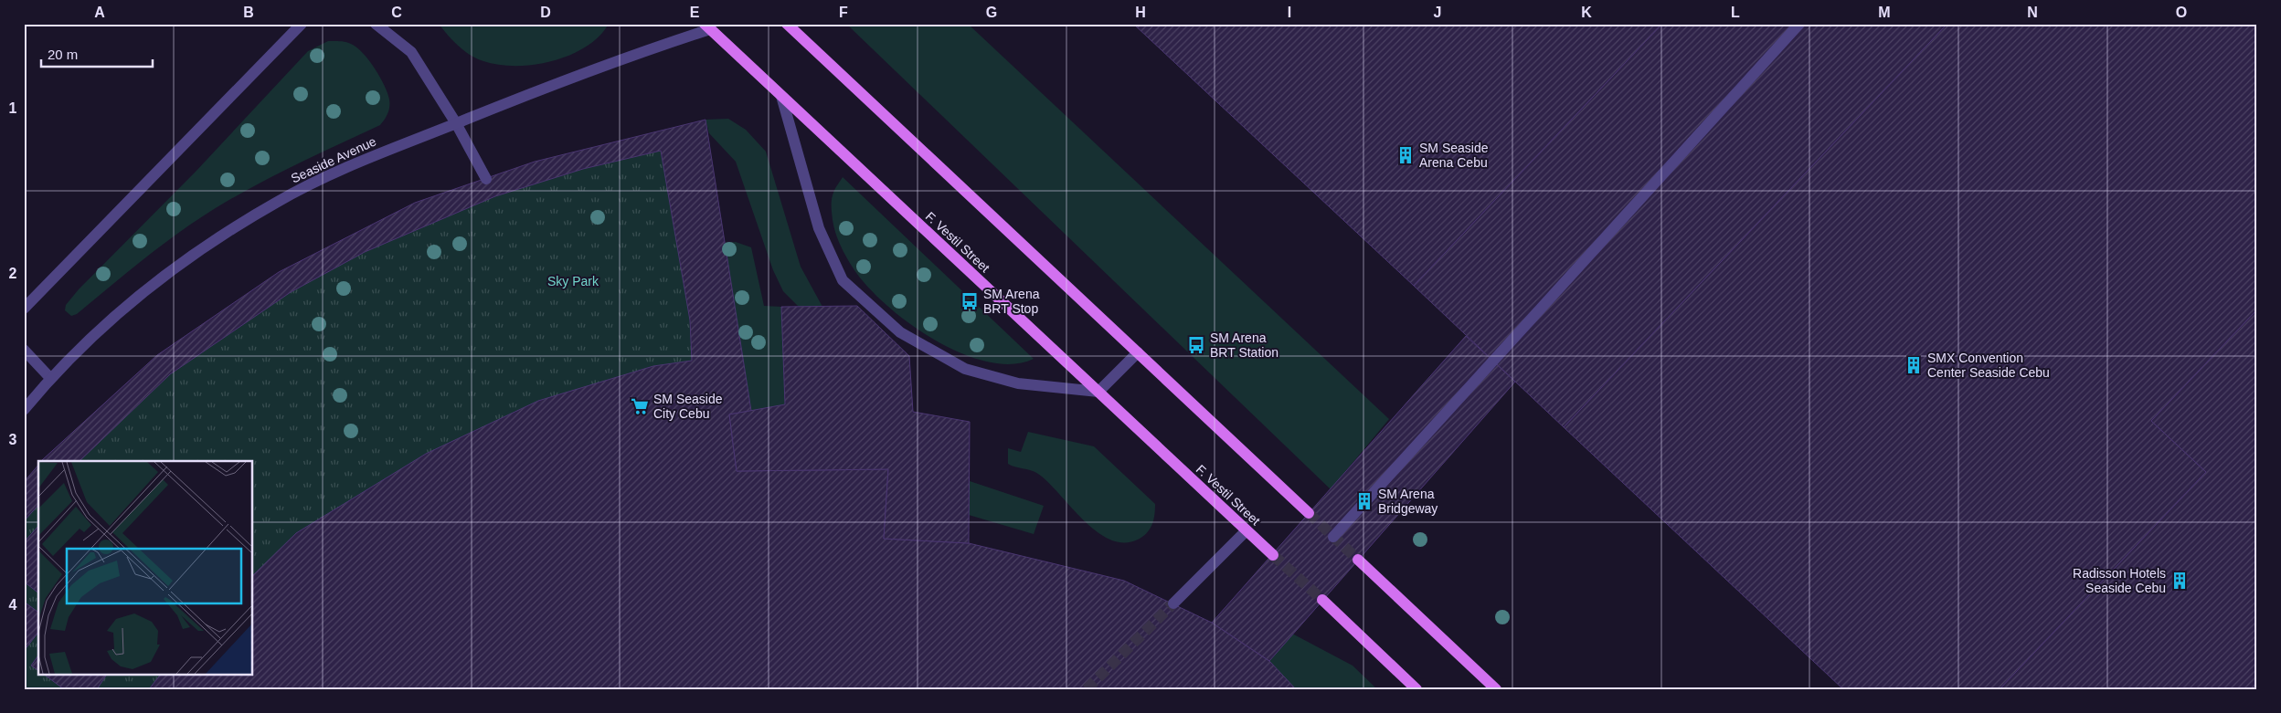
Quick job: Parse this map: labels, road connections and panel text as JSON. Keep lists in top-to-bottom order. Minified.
{"streets":{"main road":["F. Vestil Street"],"street":["Seaside Avenue"]},"crossings":[["Seaside Avenue","F. Vestil Street"]],"parks":["Sky Park"],"places":{"building":["SM Seaside Arena Cebu","SMX Convention Center Seaside Cebu","SM Arena Bridgeway","Radisson Hotels Seaside Cebu"],"bus stop":["SM Arena BRT Stop","SM Arena BRT Station"],"supermarket":["SM Seaside City Cebu"]},"scale_bar":"20 m","grid":{"columns":["A","B","C","D","E","F","G","H","I","J","K","L","M","N","O"],"rows":["1","2","3","4"]}}
